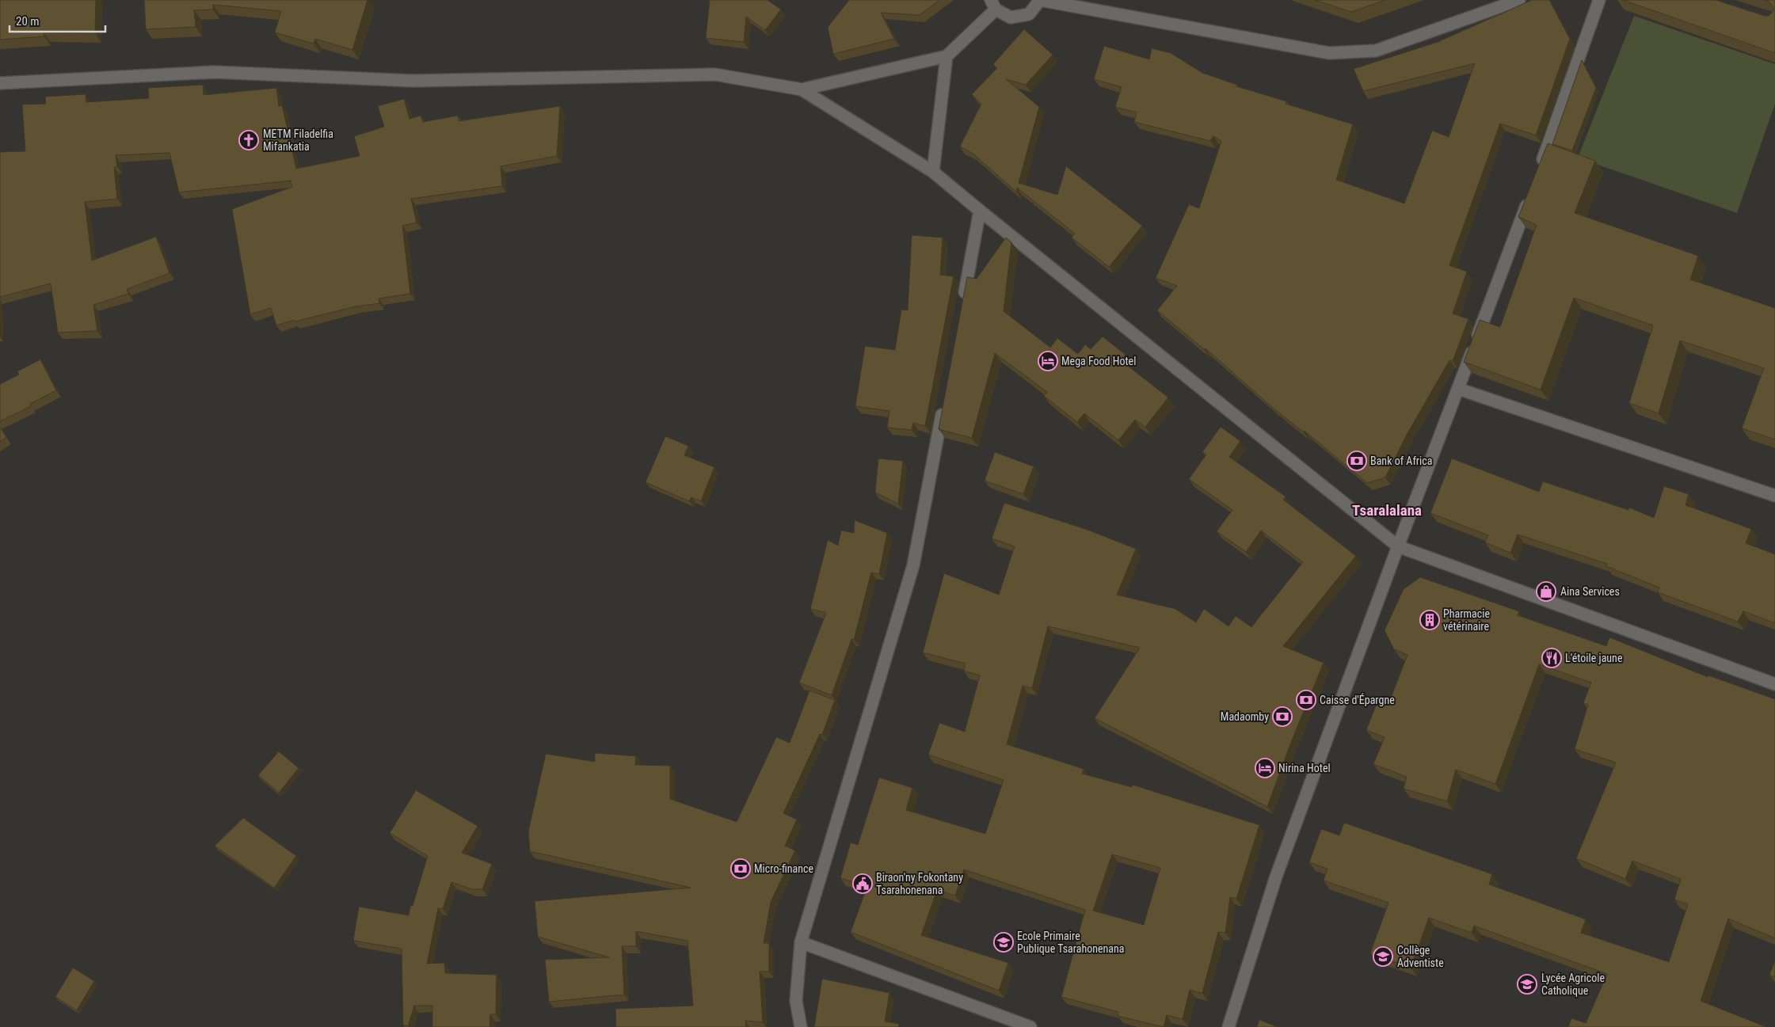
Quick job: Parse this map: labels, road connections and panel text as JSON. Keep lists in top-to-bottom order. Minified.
{"districts":["Tsaralalana"],"places":{"church":["METM Filadelfia Mifankatia"],"hotel":["Mega Food Hotel","Nirina Hotel"],"bank":["Bank of Africa","Caisse d'Épargne","Madaomby","Micro-finance"],"shop":["Aina Services"],"building":["Pharmacie vétérinaire"],"restaurant":["L'étoile jaune"],"public building":["Biraon'ny Fokontany Tsarahonenana"],"school or university":["Ecole Primaire Publique Tsarahonenana","Collège Adventiste","Lycée Agricole Catholique"]},"scale_bar":"20 m"}
